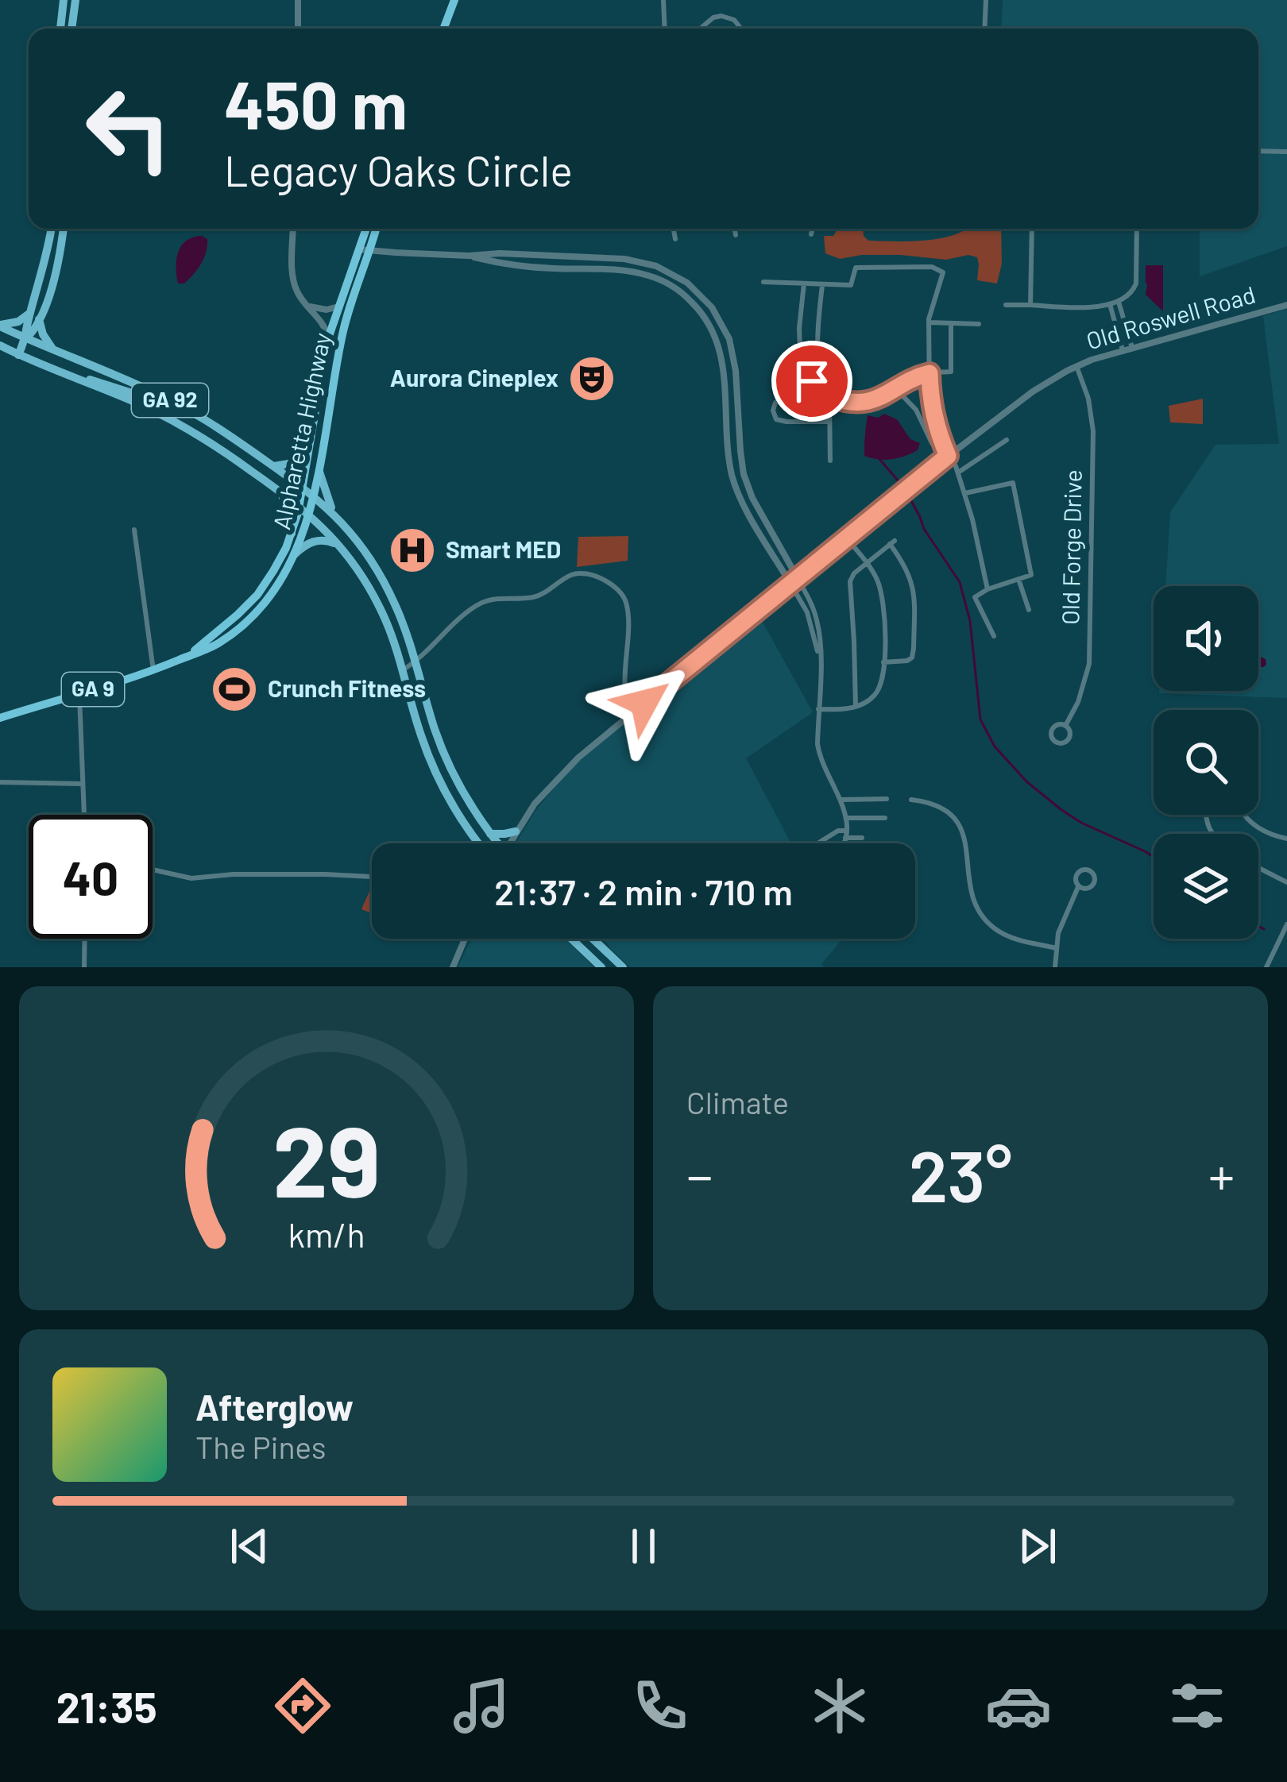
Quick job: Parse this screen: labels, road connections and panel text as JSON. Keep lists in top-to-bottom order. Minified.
{"streets":{"highway":["Alpharetta Highway","GA 9"],"main road":["GA 92"],"street":["Old Roswell Road","Old Forge Drive"]},"crossings":[["Old Roswell Road","Old Forge Drive"],["GA 92","Alpharetta Highway"]],"places":{"theatre":["Aurora Cineplex"],"hospital":["Smart MED"],"sports":["Crunch Fitness"]},"page":{"turn":["450 m","Legacy Oaks Circle"],"limit":"40","trip":"21:37 · 2 min · 710 m","tile":"Climate","heat":["−","23°","+"],"song":["Afterglow","The Pines"],"tabs":"21:35","gauge":["29","km/h"]}}
